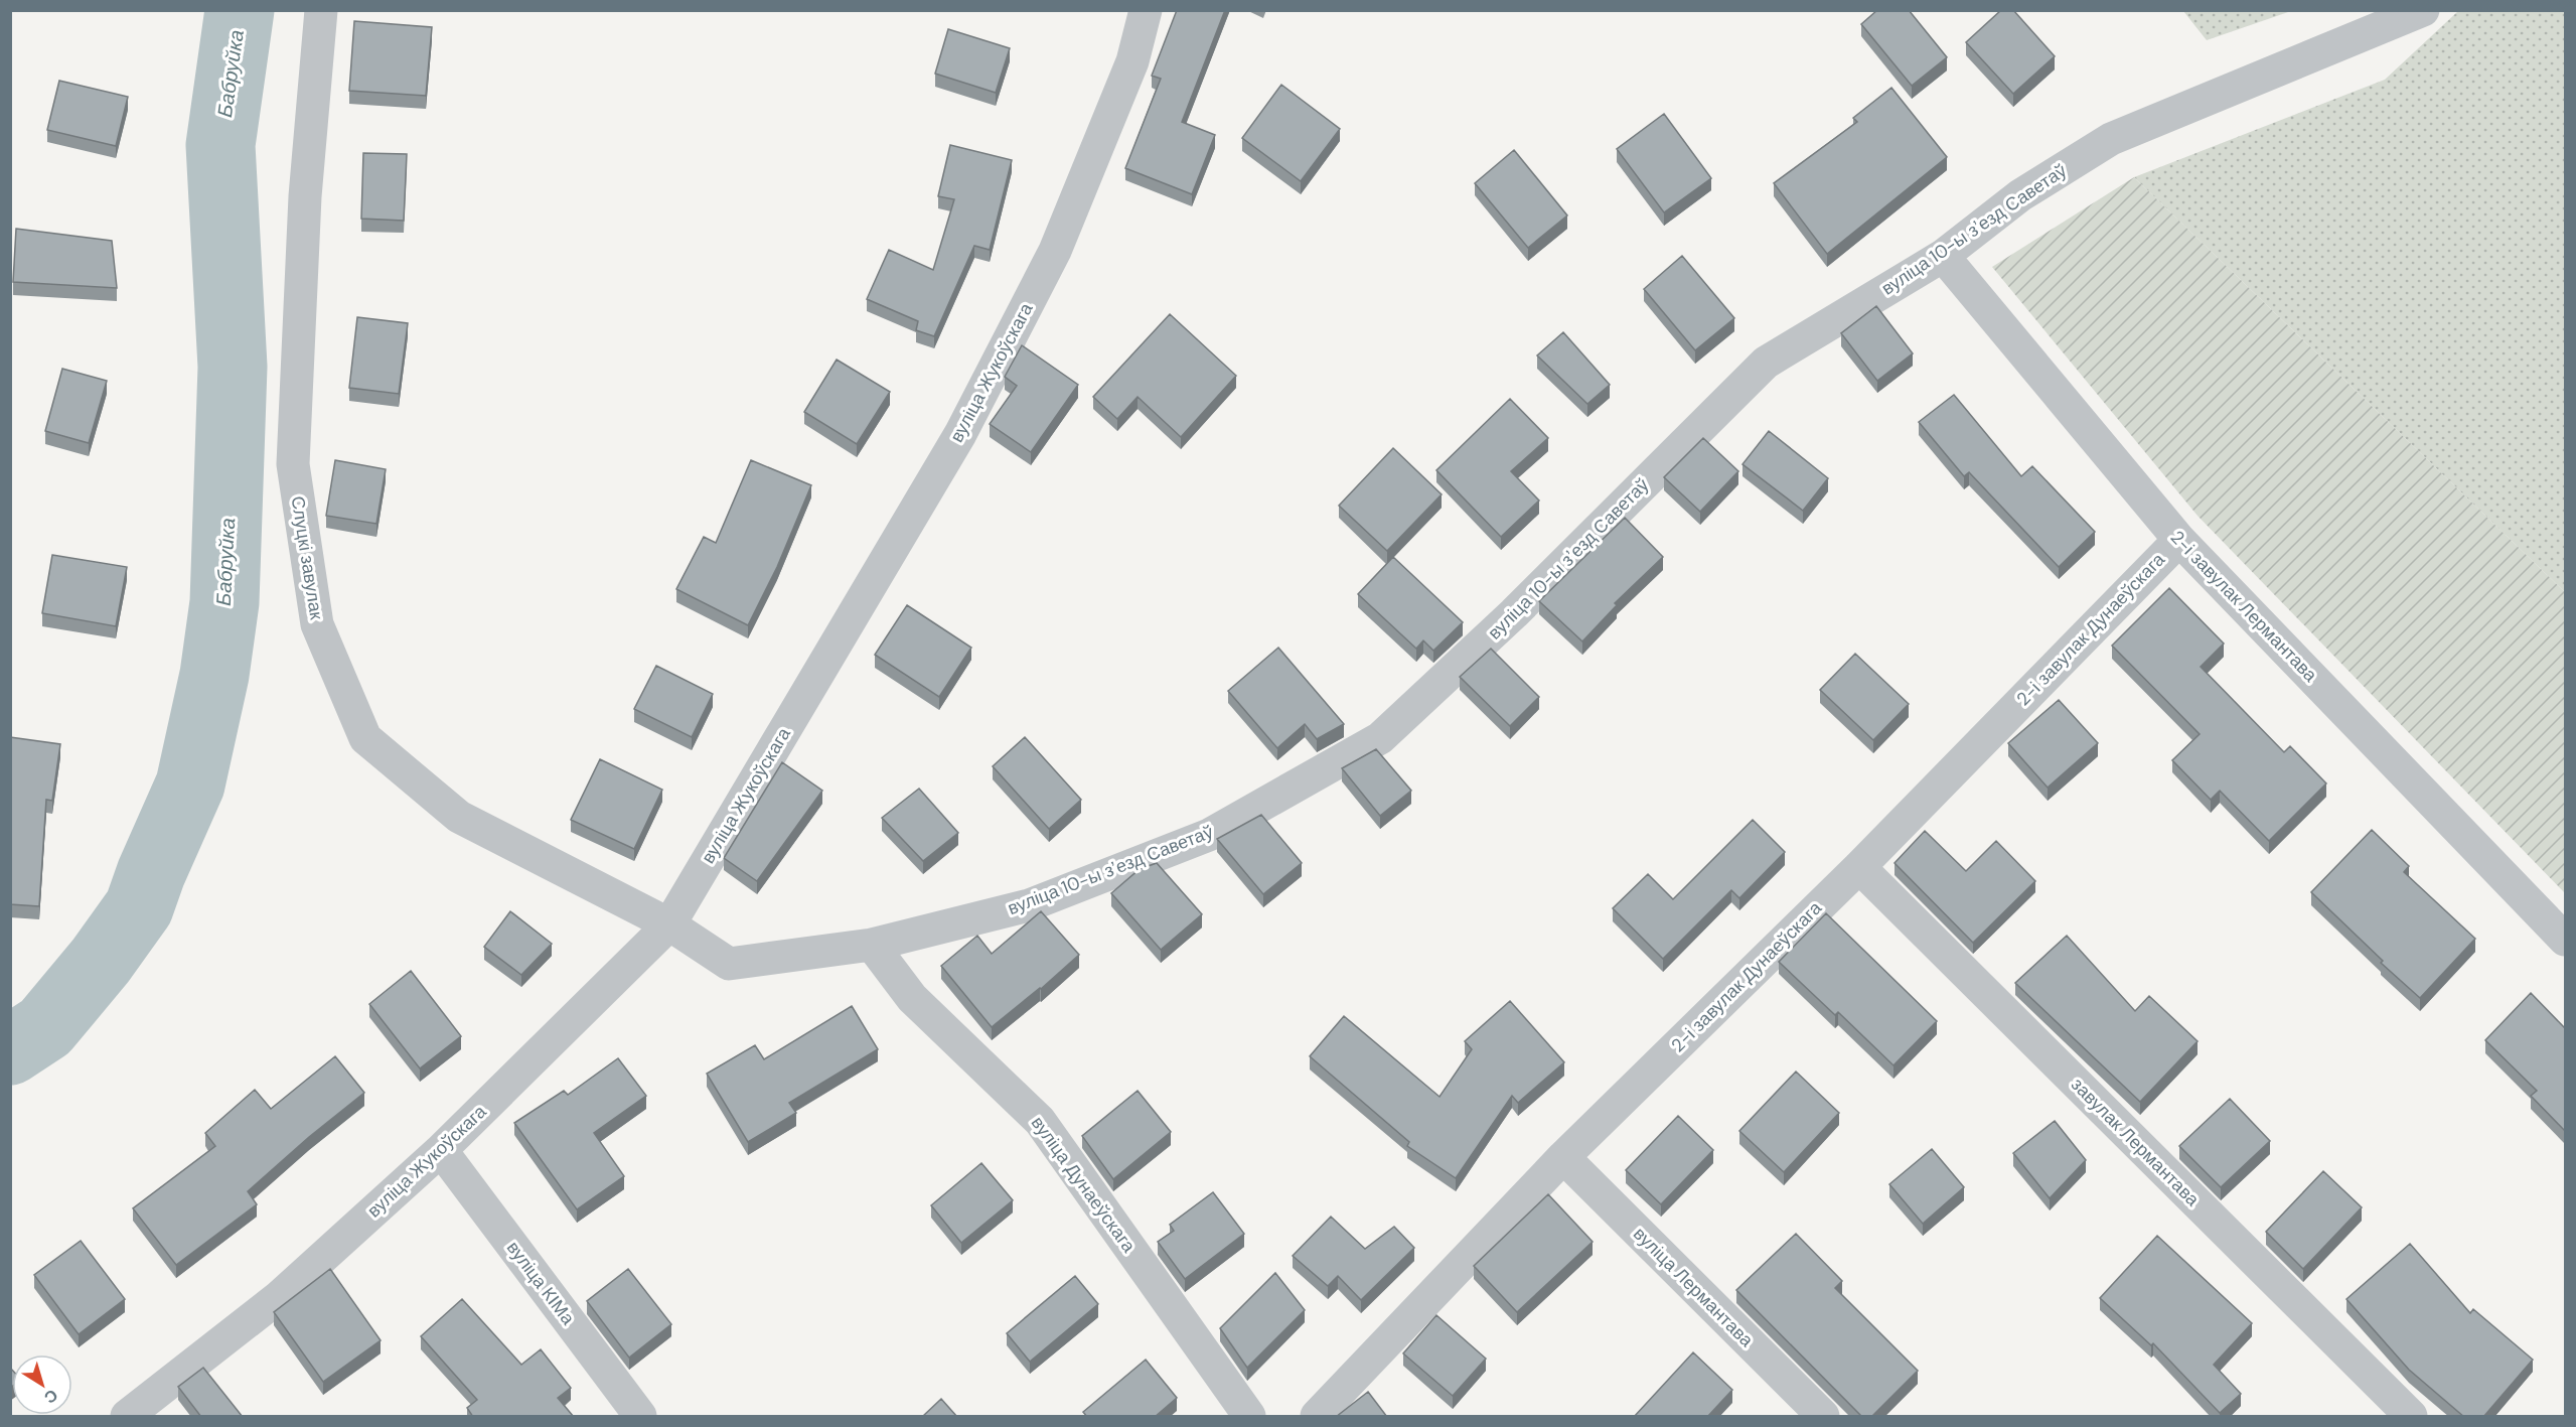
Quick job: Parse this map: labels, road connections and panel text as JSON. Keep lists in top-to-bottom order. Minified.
{"streets":{"street":["вуліца 10-ы зʼезд Саветаў","вуліца Жукоўскага","Слуцкі завулак","2-і завулак Лермантава","2-і завулак Дунаеўскага","завулак Лермантава","вуліца Дунаеўскага","вуліца КІМа","вуліца Лермантава"]},"crossings":[["вуліца 10-ы зʼезд Саветаў","вуліца Жукоўскага"],["вуліца 10-ы зʼезд Саветаў","Слуцкі завулак"],["вуліца 10-ы зʼезд Саветаў","2-і завулак Лермантава"],["вуліца 10-ы зʼезд Саветаў","вуліца Дунаеўскага"],["вуліца Жукоўскага","Слуцкі завулак"],["вуліца Жукоўскага","вуліца КІМа"],["2-і завулак Лермантава","2-і завулак Дунаеўскага"],["2-і завулак Дунаеўскага","завулак Лермантава"],["2-і завулак Дунаеўскага","вуліца Лермантава"]],"water":["Бабруйка"],"north":"bottom right"}
